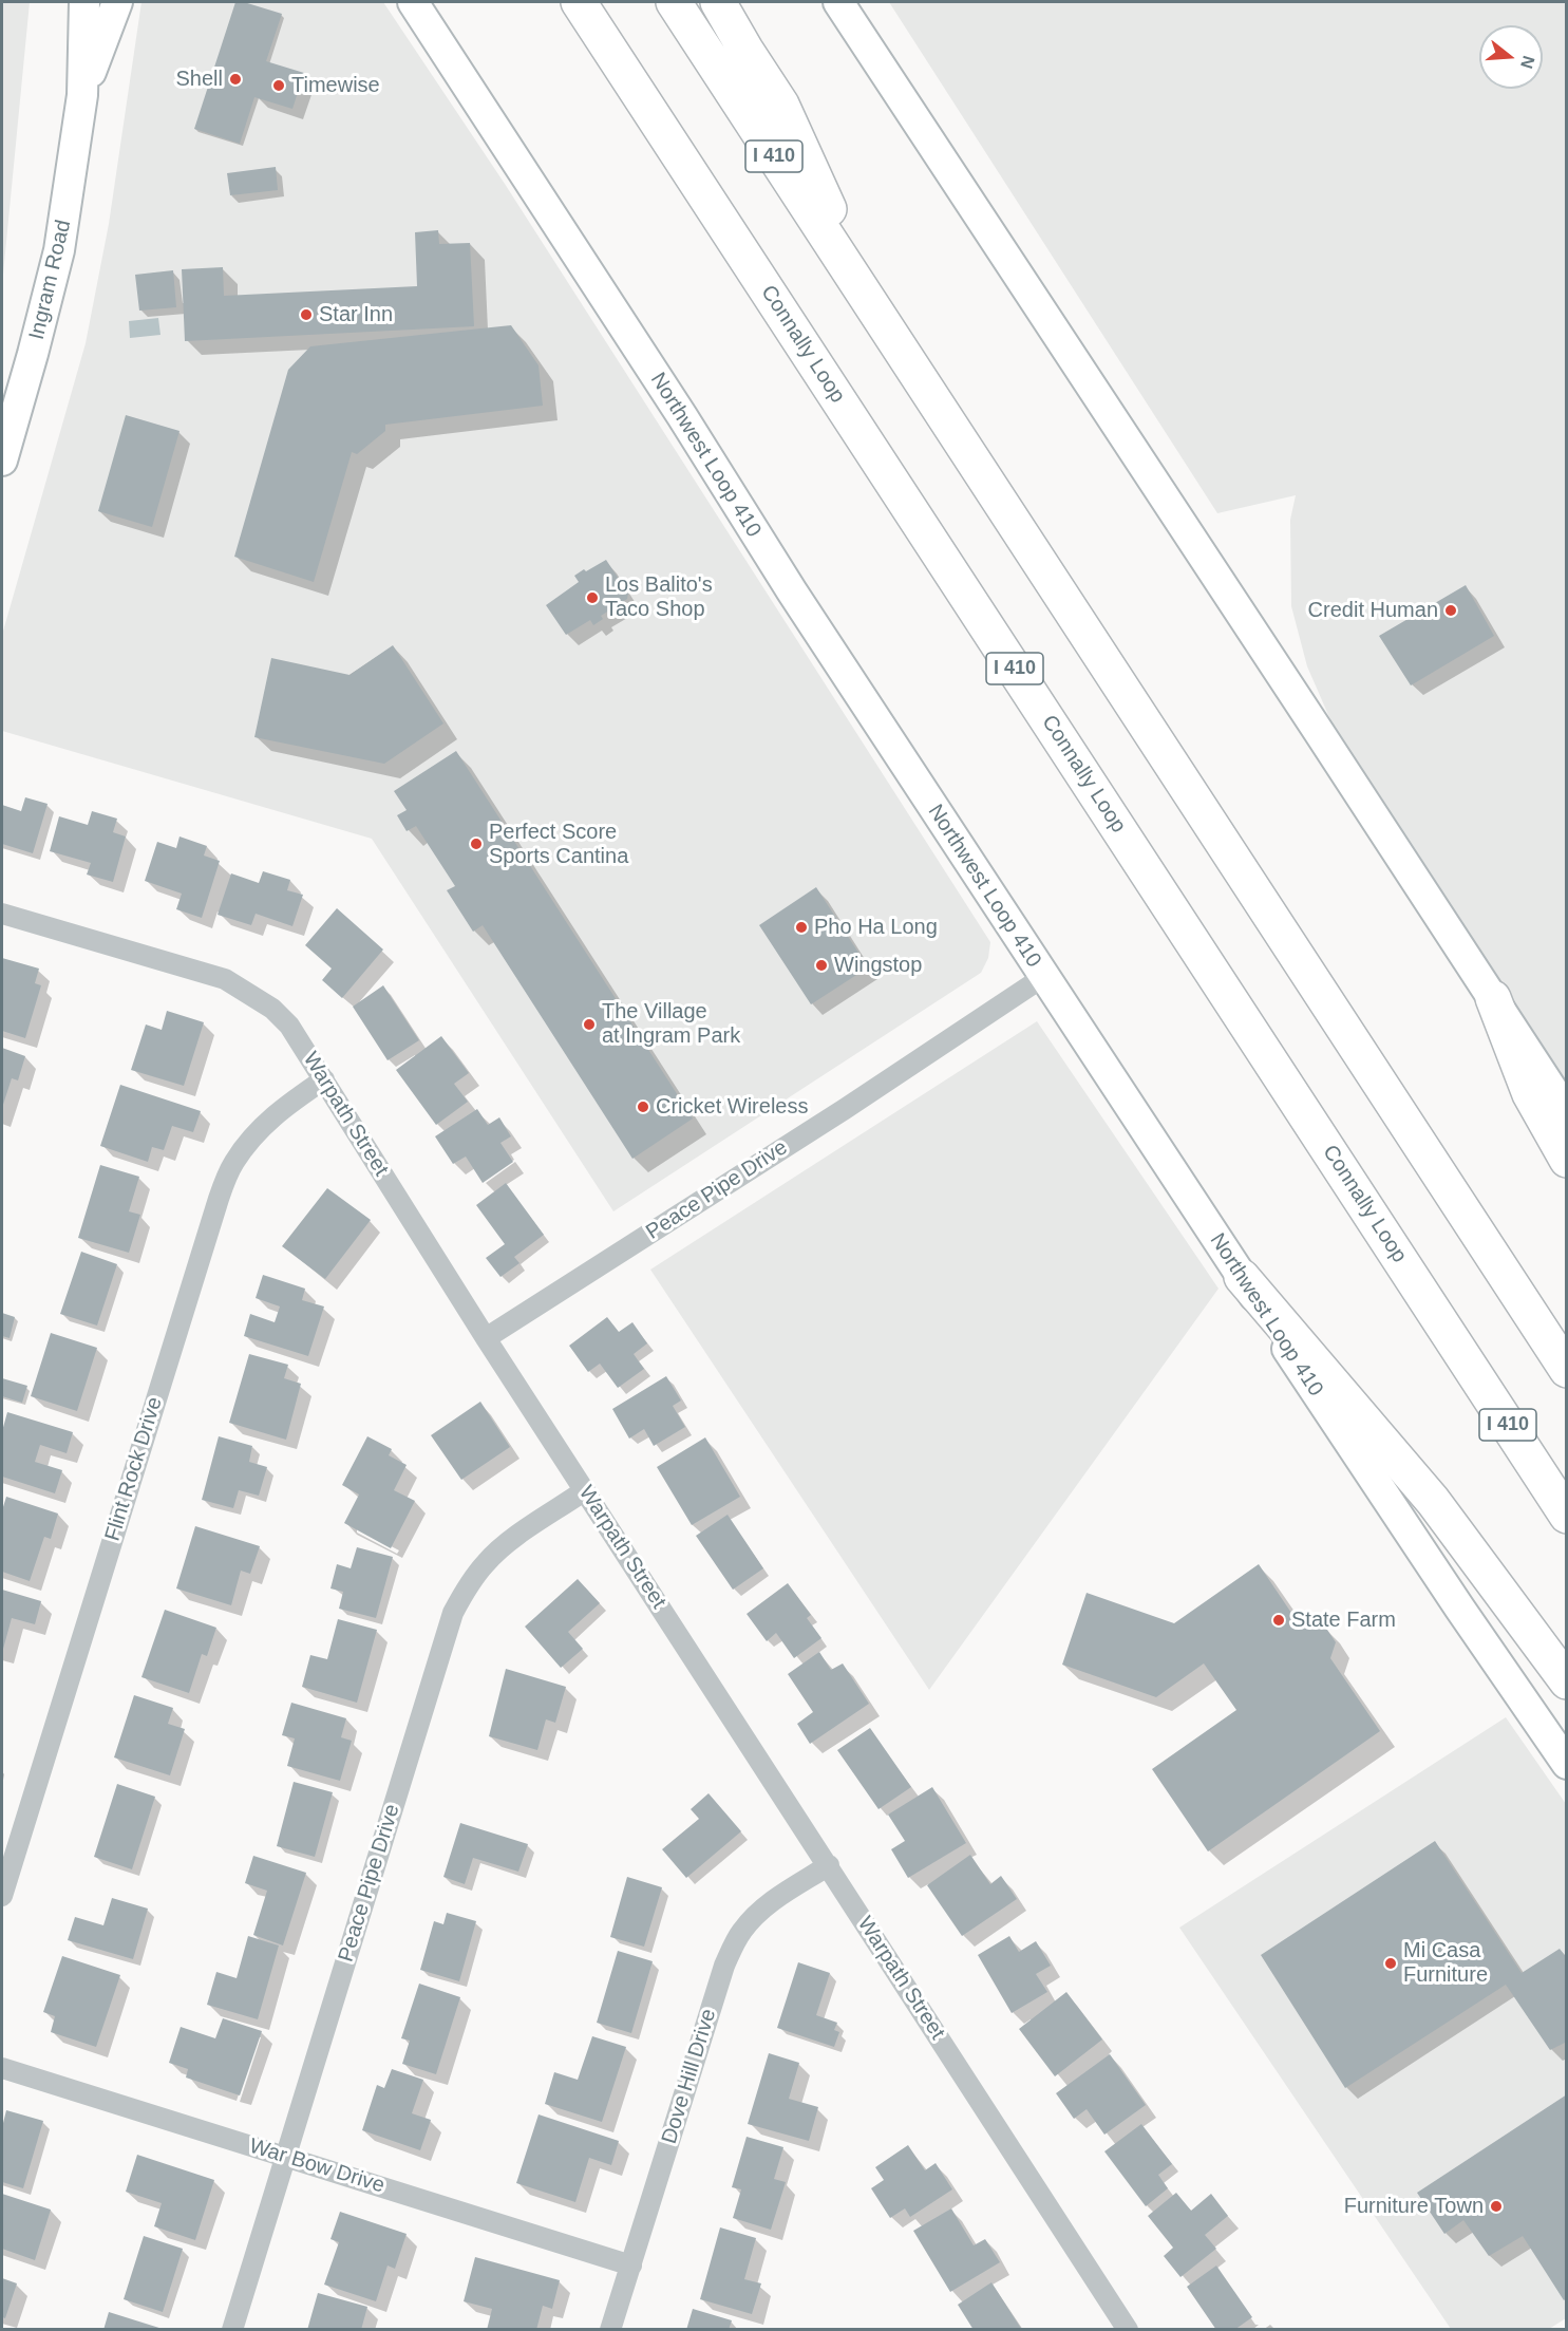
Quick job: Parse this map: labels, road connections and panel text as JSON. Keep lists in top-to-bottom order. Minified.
{"streets":{"highway":["I 410","Connally Loop"],"main road":["Ingram Road","Northwest Loop 410"],"street":["Warpath Street","Peace Pipe Drive","Flint Rock Drive","Dove Hill Drive","War Bow Drive"]},"crossings":[["Northwest Loop 410","Peace Pipe Drive"],["Warpath Street","Peace Pipe Drive"],["Warpath Street","Flint Rock Drive"],["Warpath Street","Dove Hill Drive"],["Peace Pipe Drive","War Bow Drive"],["Dove Hill Drive","War Bow Drive"]],"places":["Shell","Timewise","Star Inn","Los Balito's Taco Shop","Credit Human","Perfect Score Sports Cantina","Pho Ha Long","Wingstop","The Village at Ingram Park","Cricket Wireless","State Farm","Mi Casa Furniture","Furniture Town"],"north":"right"}
